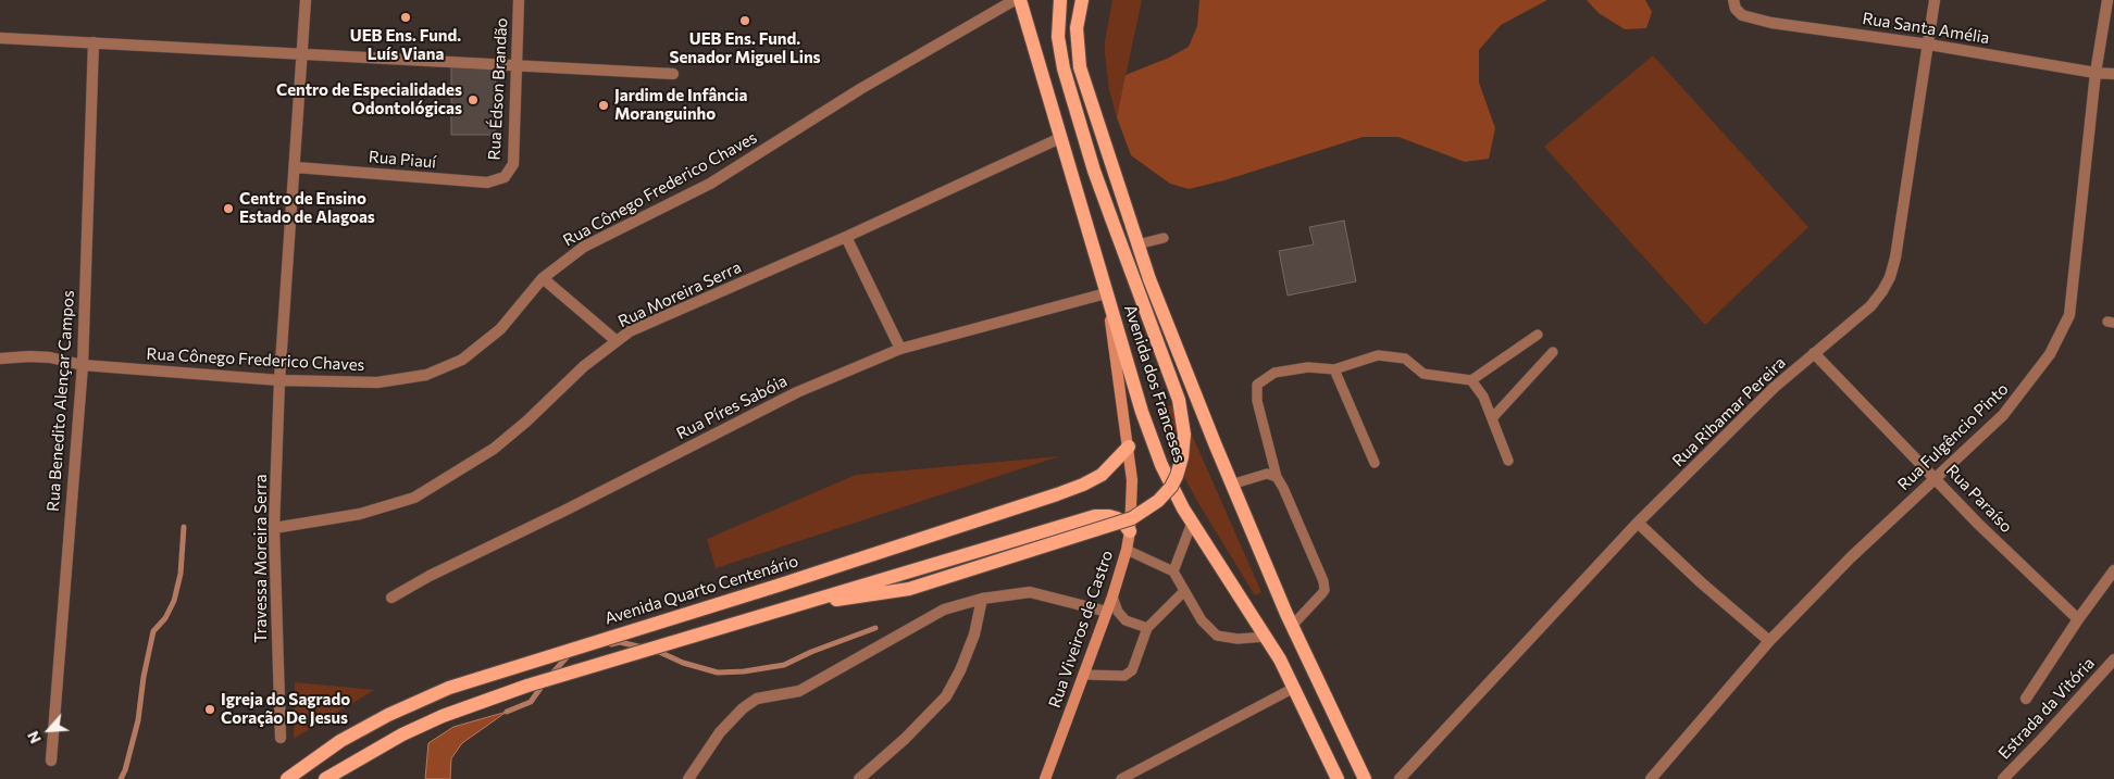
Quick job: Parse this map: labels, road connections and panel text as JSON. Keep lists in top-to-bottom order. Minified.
{"streets":{"main road":["Avenida dos Franceses","Avenida Quarto Centenário","Rua Viveiros de Castro"],"street":["Rua Santa Amélia","Rua Édson Brandão","Rua Piauí","Rua Cônego Frederico Chaves","Rua Moreira Serra","Rua Benedito Alençar Campos","Rua Píres Sabóia","Rua Ribamar Pereira","Rua Fulgêncio Pinto","Rua Paraíso","Travessa Moreira Serra","Estrada da Vitória"]},"crossings":[["Rua Santa Amélia","Rua Ribamar Pereira"],["Rua Santa Amélia","Rua Fulgêncio Pinto"],["Rua Édson Brandão","Rua Piauí"],["Rua Piauí","Travessa Moreira Serra"],["Rua Cônego Frederico Chaves","Rua Benedito Alençar Campos"],["Rua Cônego Frederico Chaves","Travessa Moreira Serra"],["Rua Moreira Serra","Avenida dos Franceses"],["Rua Moreira Serra","Travessa Moreira Serra"],["Avenida dos Franceses","Rua Píres Sabóia"],["Avenida dos Franceses","Rua Viveiros de Castro"],["Rua Píres Sabóia","Rua Viveiros de Castro"],["Rua Ribamar Pereira","Rua Paraíso"],["Rua Fulgêncio Pinto","Rua Paraíso"],["Avenida Quarto Centenário","Rua Viveiros de Castro"]],"places":["UEB Ens. Fund. Luís Viana","UEB Ens. Fund. Senador Miguel Lins","Centro de Especialidades Odontológicas","Jardim de Infância Moranguinho","Centro de Ensino Estado de Alagoas","Igreja do Sagrado Coração De Jesus"],"north":"bottom left"}
